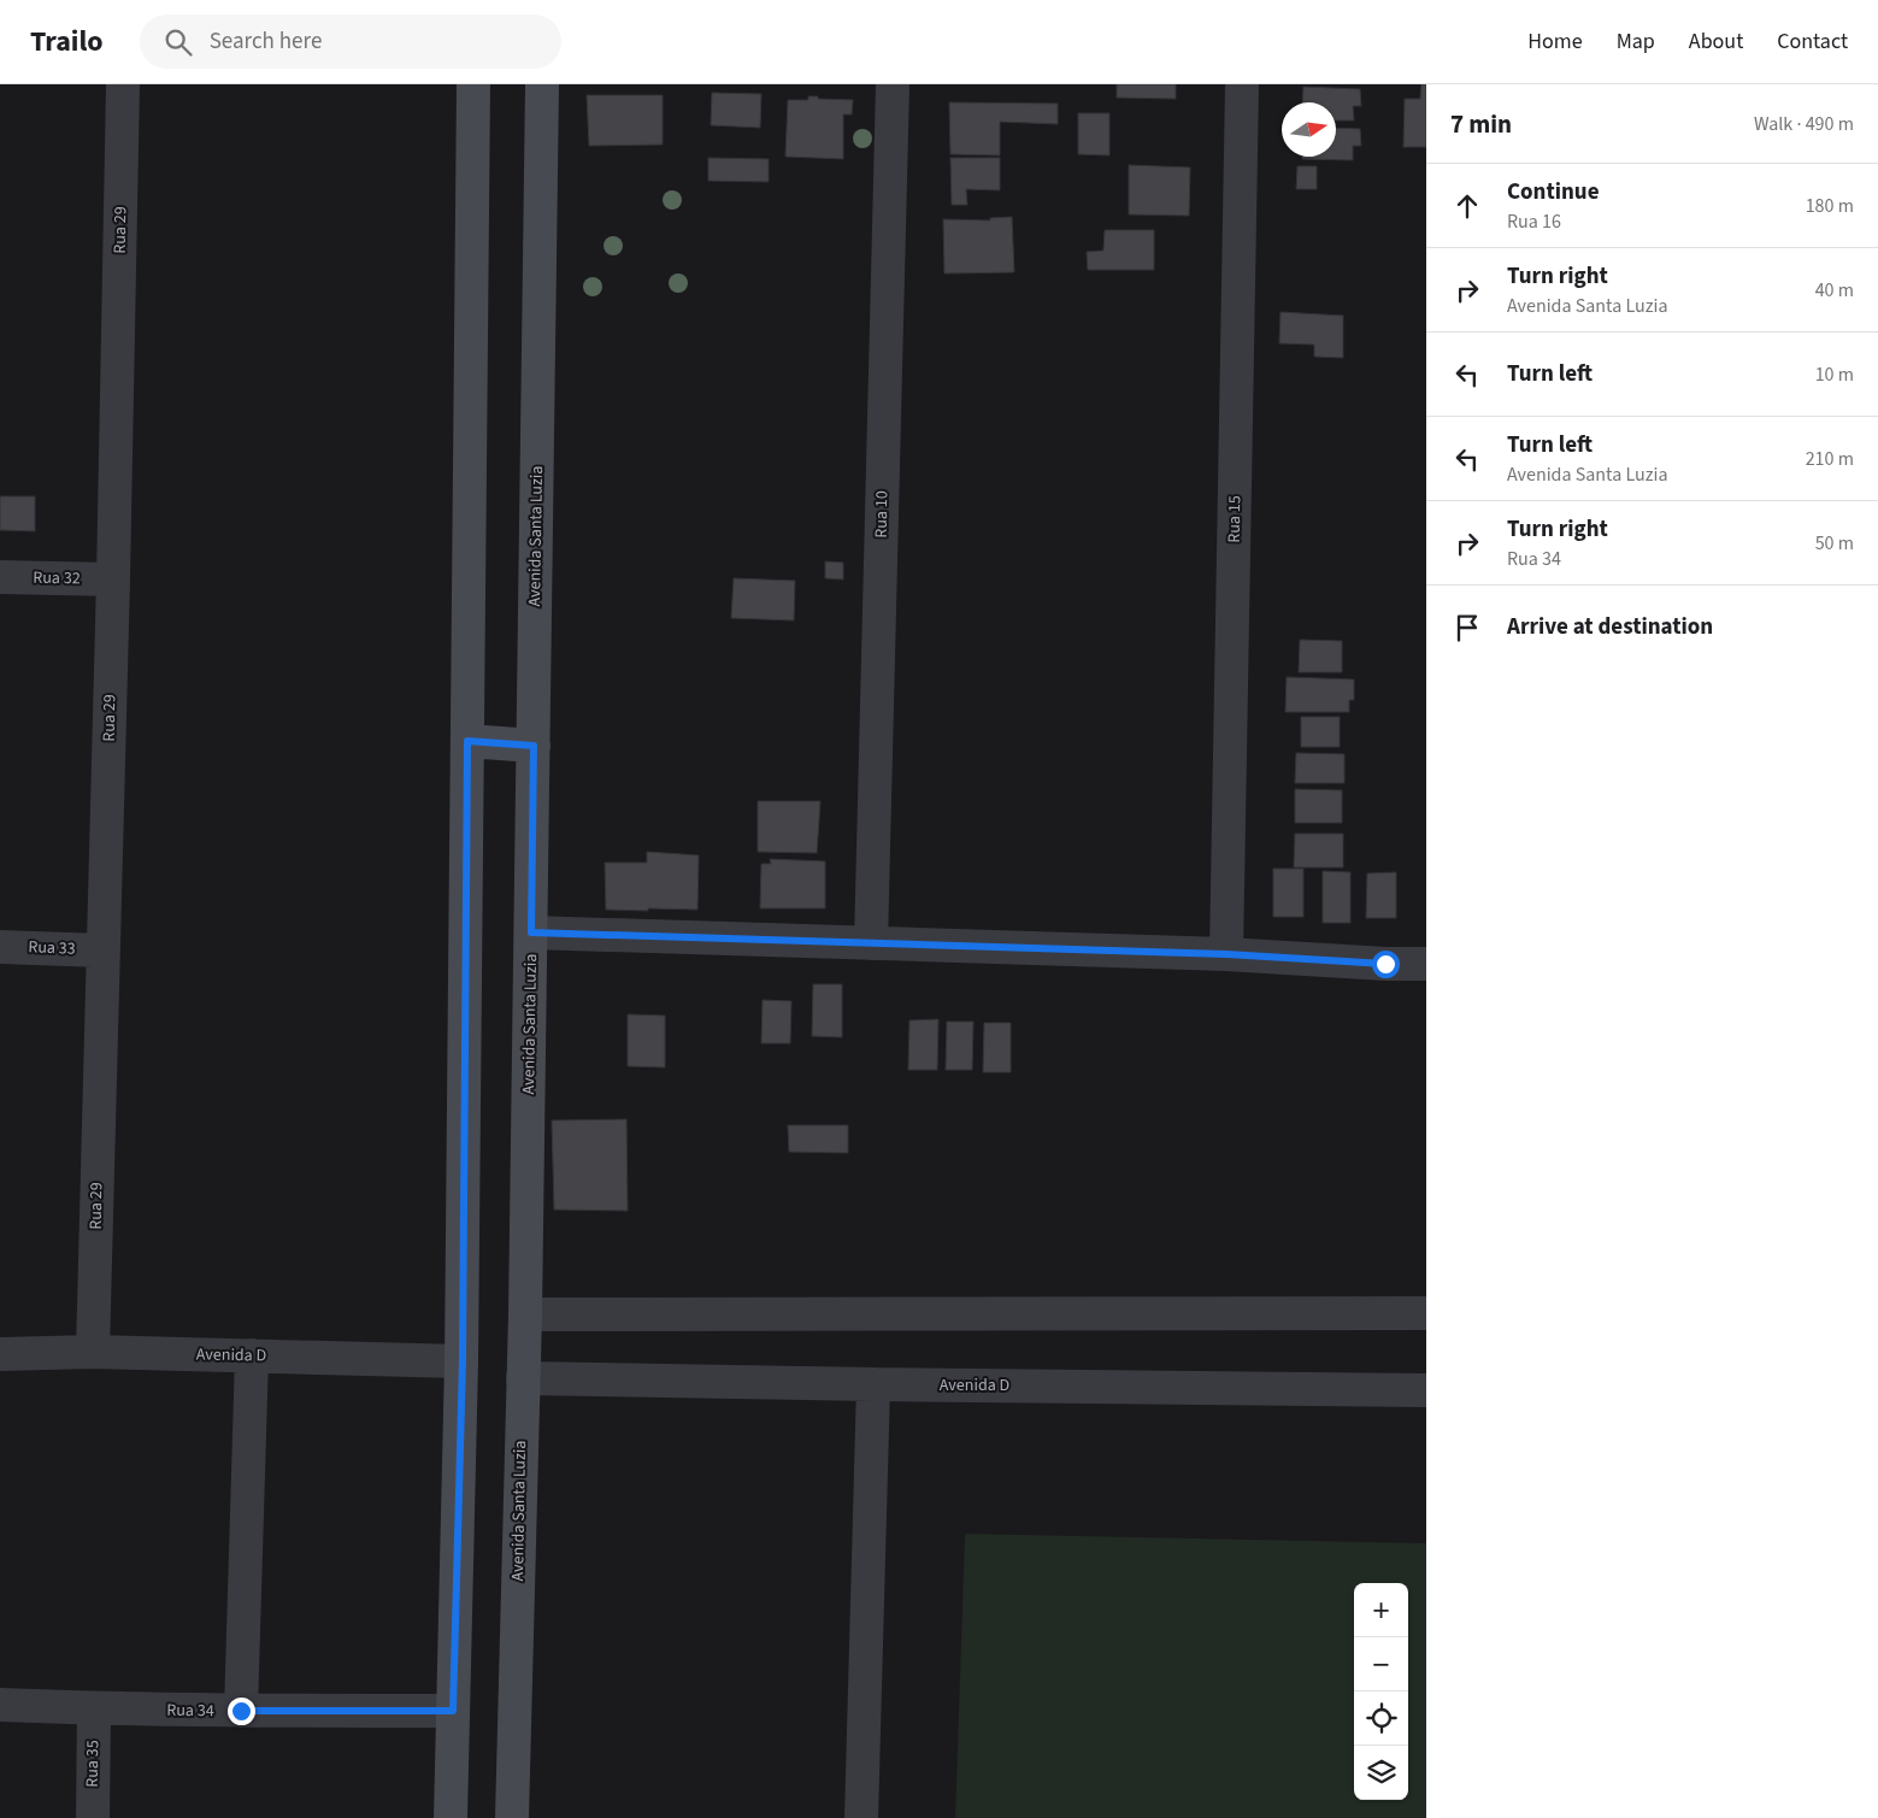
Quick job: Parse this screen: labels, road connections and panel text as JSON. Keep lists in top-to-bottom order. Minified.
{"streets":{"street":["Rua 29","Rua 10","Rua 15","Avenida Santa Luzia","Rua 32","Rua 33","Avenida D","Rua 34","Rua 35"]},"crossings":[["Rua 29","Rua 32"],["Rua 29","Rua 33"],["Rua 29","Avenida D"],["Avenida Santa Luzia","Avenida D"],["Rua 34","Rua 35"]],"north":"right","page":{"header":"Trailo","search":"Search here","nav":["Home","Map","About","Contact"],"heading":["7 min","Walk · 490 m"],"list":[["Continue","Rua 16","180 m"],["Turn right","Avenida Santa Luzia","40 m"],["Turn left","10 m"],["Turn left","Avenida Santa Luzia","210 m"],["Turn right","Rua 34","50 m"],"Arrive at destination"],"map_buttons":["+","−"]}}
